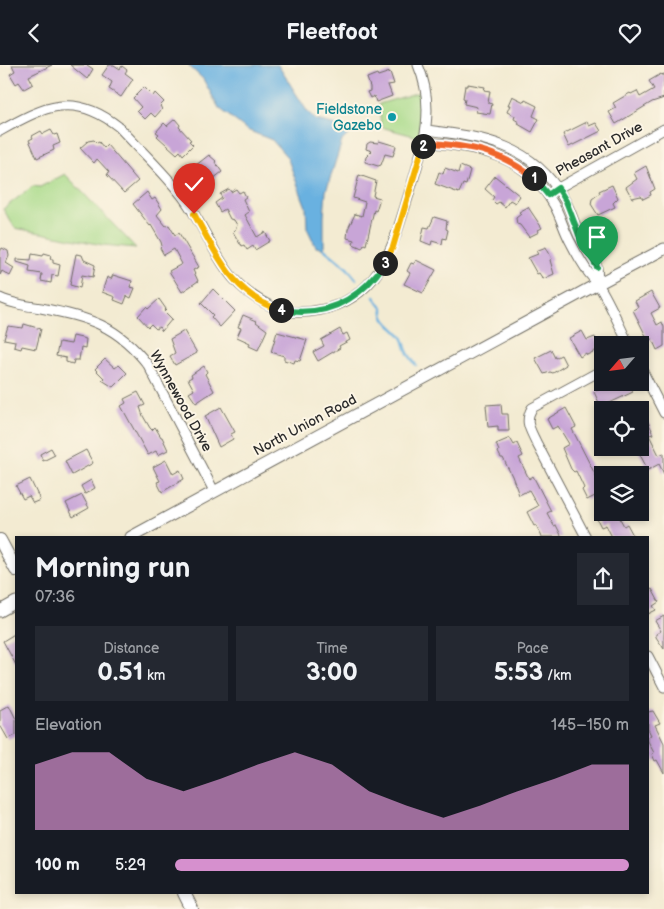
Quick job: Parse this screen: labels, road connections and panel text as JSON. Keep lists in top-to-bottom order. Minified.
{"streets":{"main road":["North Union Road"],"street":["Pheasant Drive","Wynnewood Drive"]},"crossings":[["Wynnewood Drive","North Union Road"]],"places":["Fieldstone Gazebo"],"north":"bottom left","page":{"header":"Fleetfoot","pins":["2","1","3","4"],"heading":["Morning run","07:36"],"stats":[["Distance","0.51 km"],["Time","3:00"],["Pace","5:53 /km"]],"chart":["Elevation","145–150 m"],"list":[{"name":"100 m","note":"5:29"}]}}
